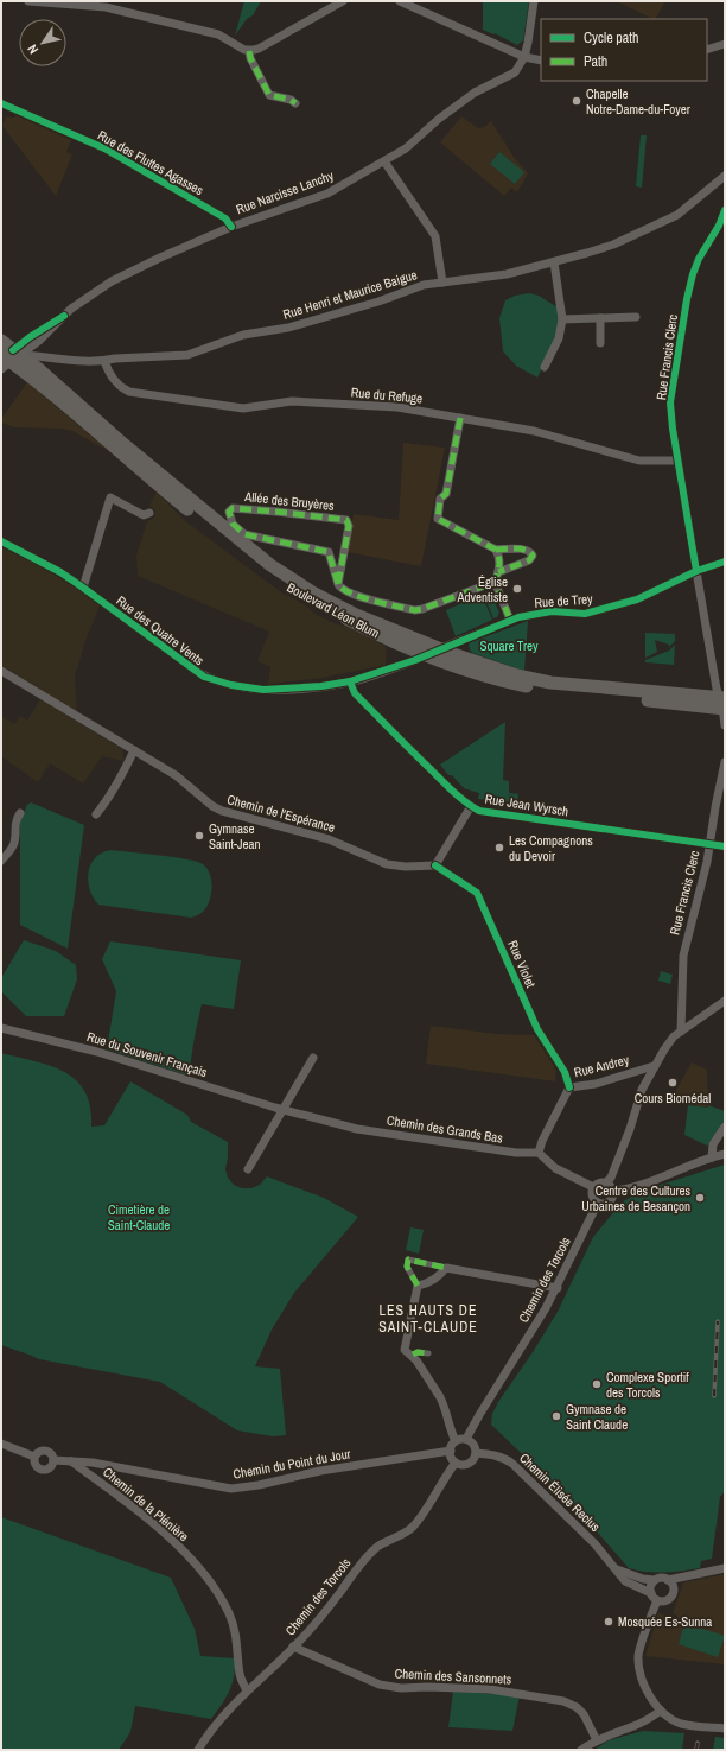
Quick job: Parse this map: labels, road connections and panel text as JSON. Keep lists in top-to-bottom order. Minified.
{"streets":{"main road":["Boulevard Léon Blum"],"street":["Rue des Fluttes Agasses","Rue Narcisse Lanchy","Rue Henri et Maurice Baigue","Rue Francis Clerc","Rue du Refuge","Allée des Bruyères","Rue de Trey","Rue des Quatre Vents","Rue Jean Wyrsch","Chemin de l'Espérance","Rue Violet","Rue du Souvenir Français","Rue Andrey","Chemin des Grands Bas","Chemin des Torcols","Chemin du Point du Jour","Chemin Élisée Reclus","Chemin de la Plénière","Chemin des Sansonnets"]},"crossings":[["Rue des Fluttes Agasses","Rue Narcisse Lanchy"],["Rue Narcisse Lanchy","Rue Henri et Maurice Baigue"],["Rue Narcisse Lanchy","Boulevard Léon Blum"],["Rue Henri et Maurice Baigue","Rue du Refuge"],["Rue Henri et Maurice Baigue","Boulevard Léon Blum"],["Rue Francis Clerc","Rue du Refuge"],["Rue Francis Clerc","Rue de Trey"],["Rue Francis Clerc","Boulevard Léon Blum"],["Rue Francis Clerc","Rue Jean Wyrsch"],["Rue de Trey","Boulevard Léon Blum"],["Rue de Trey","Rue des Quatre Vents"],["Rue de Trey","Rue Jean Wyrsch"],["Rue des Quatre Vents","Rue Jean Wyrsch"],["Chemin de l'Espérance","Rue Violet"],["Rue Violet","Rue Andrey"],["Rue du Souvenir Français","Chemin des Grands Bas"],["Rue Andrey","Chemin des Grands Bas"],["Chemin des Torcols","Chemin du Point du Jour"],["Chemin des Torcols","Chemin Élisée Reclus"],["Chemin des Torcols","Chemin de la Plénière"],["Chemin des Torcols","Chemin des Sansonnets"],["Chemin du Point du Jour","Chemin Élisée Reclus"],["Chemin du Point du Jour","Chemin de la Plénière"]],"districts":["LES HAUTS DE SAINT-CLAUDE"],"parks":["Square Trey","Cimetière de Saint-Claude"],"places":["Chapelle Notre-Dame-du-Foyer","Église Adventiste","Gymnase Saint-Jean","Les Compagnons du Devoir","Cours Biomédal","Centre des Cultures Urbaines de Besançon","Complexe Sportif des Torcols","Gymnase de Saint Claude","Mosquée Es-Sunna"],"legend":["Cycle path","Path"],"north":"bottom left"}
